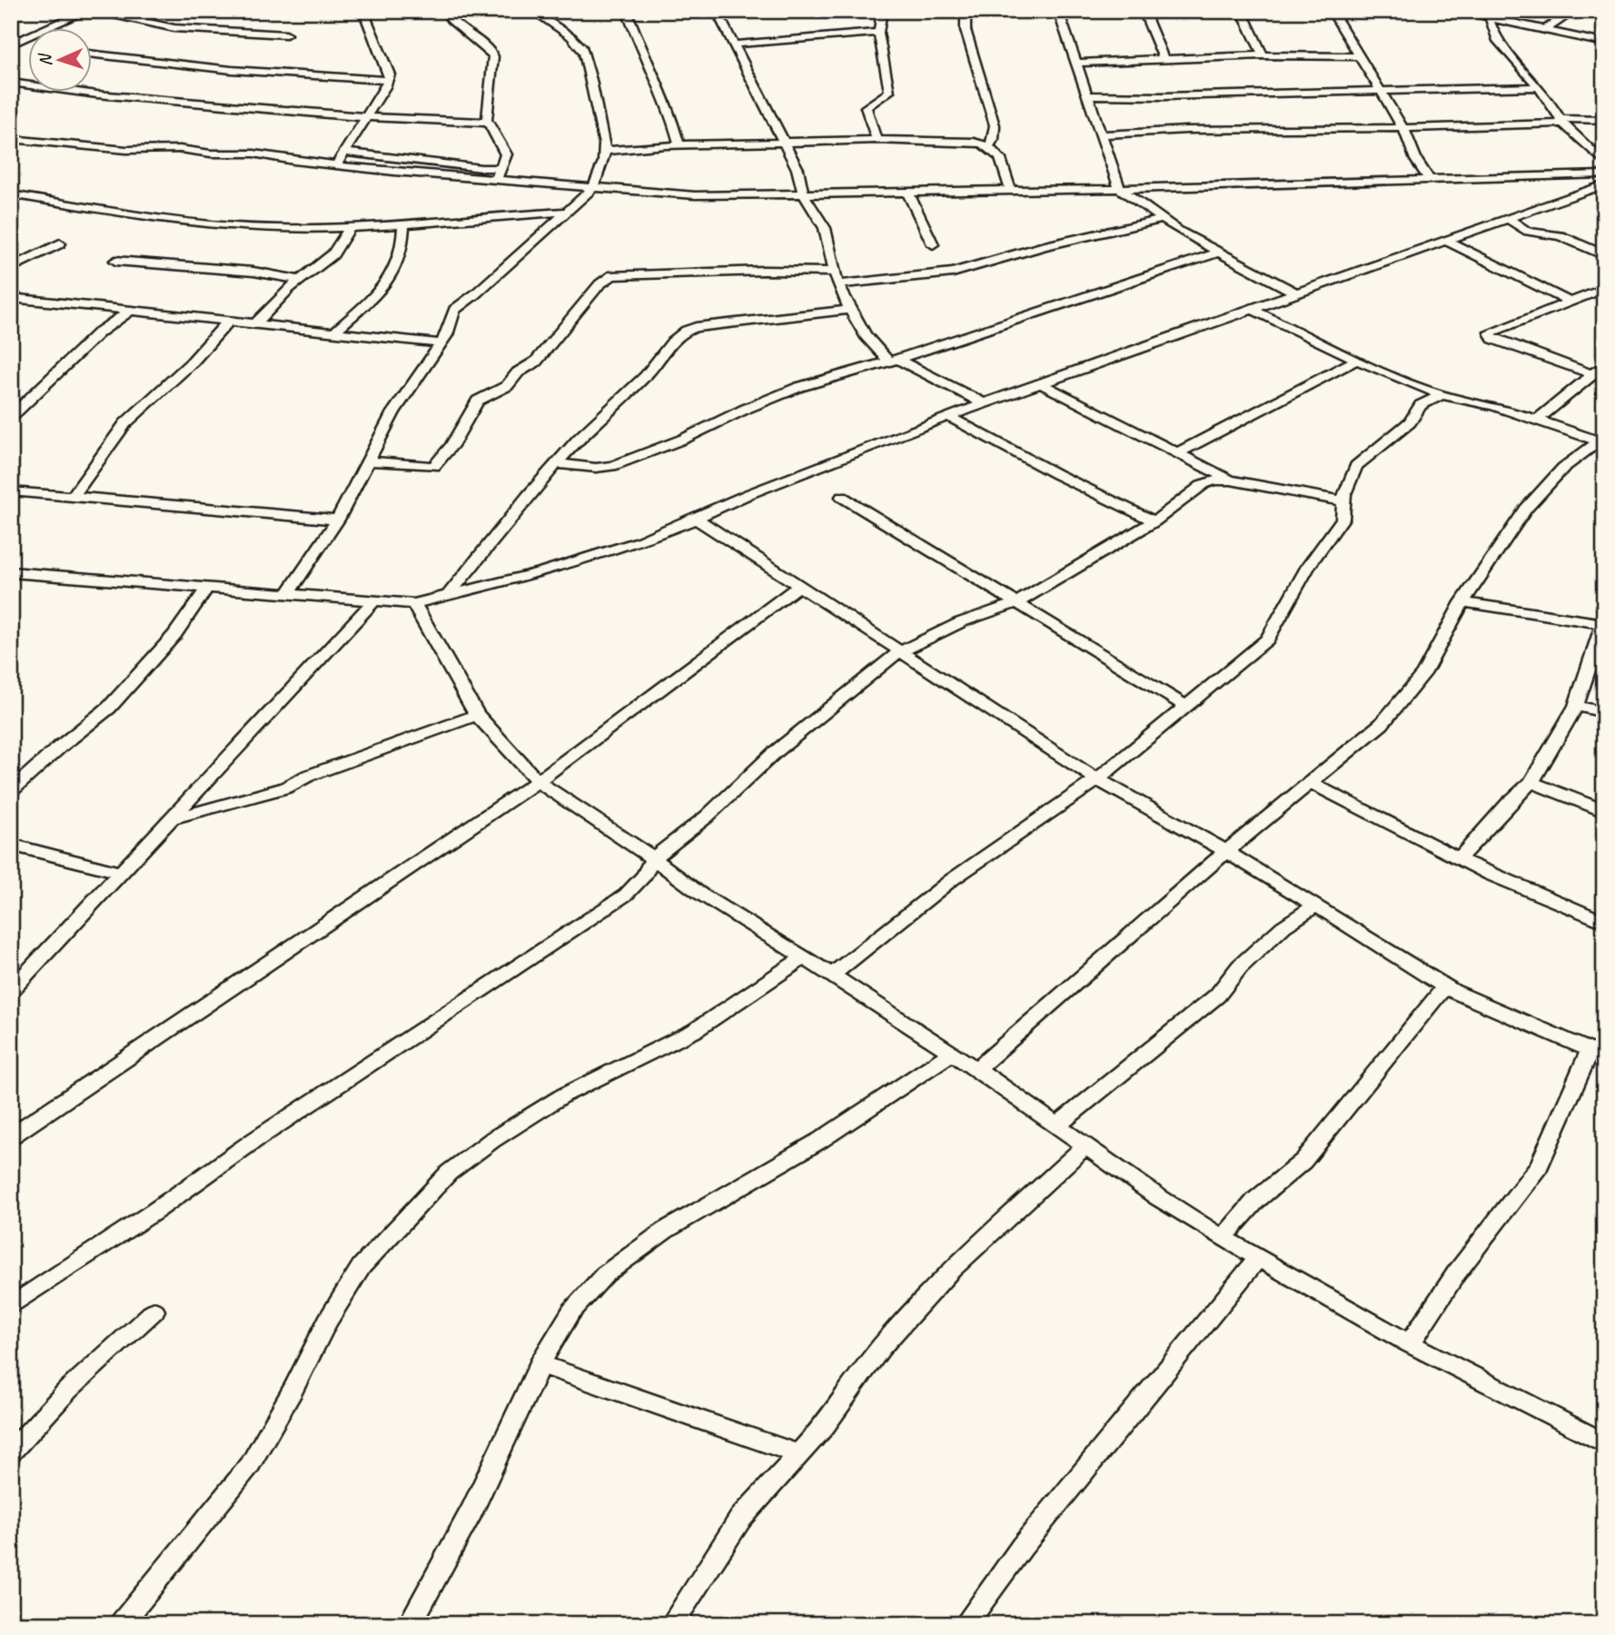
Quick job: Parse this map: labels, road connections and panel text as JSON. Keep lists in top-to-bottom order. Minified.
{"north":"left"}
